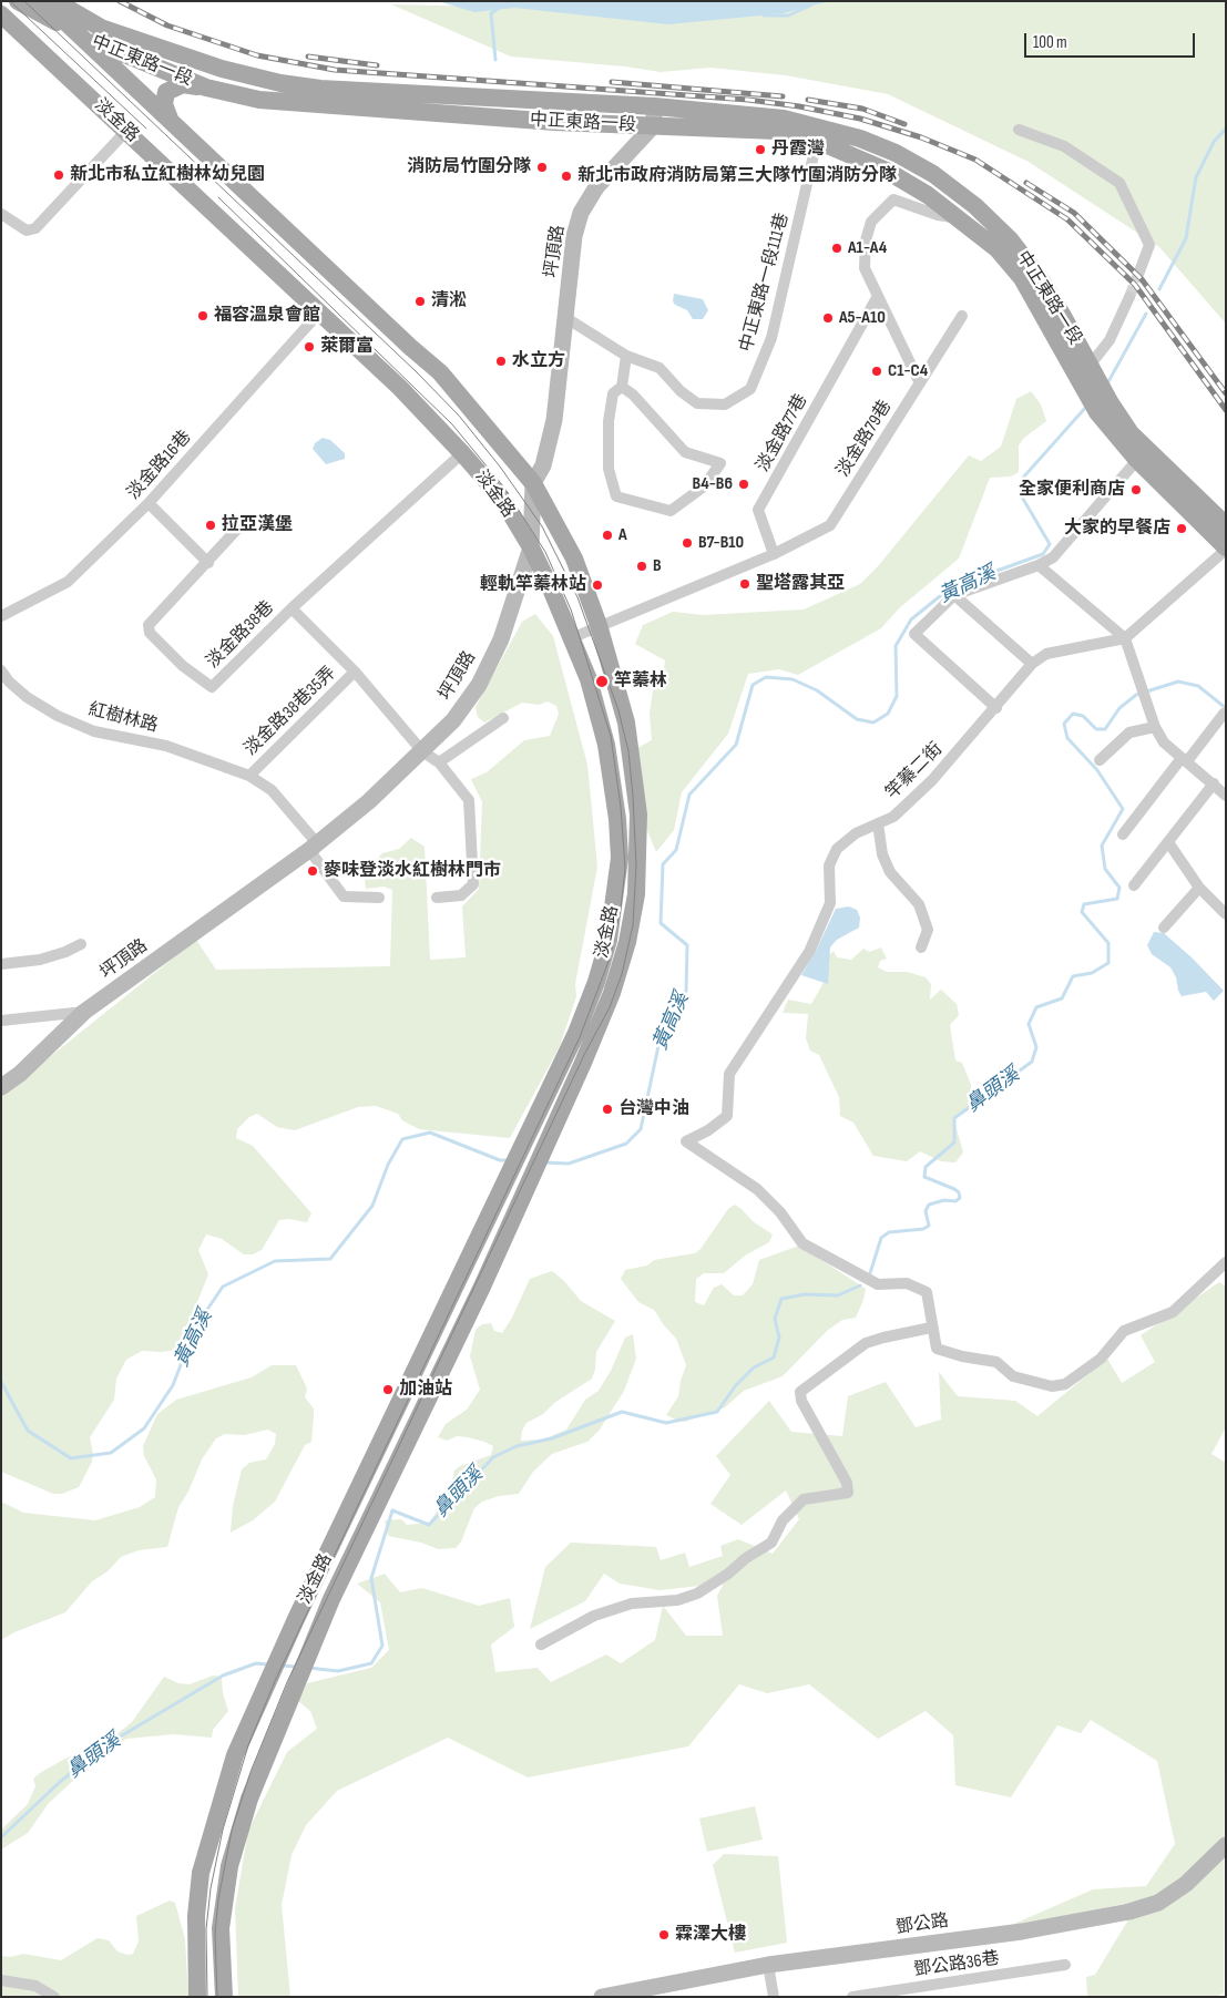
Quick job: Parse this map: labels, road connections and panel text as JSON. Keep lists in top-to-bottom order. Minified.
{"streets":{"main road":["中正東路一段","淡金路"],"street":["坪頂路","中正東路一段111巷","淡金路77巷","淡金路79巷","淡金路16巷","淡金路38巷","淡金路38巷35弄","紅樹林路","竿蓁二街","鄧公路","鄧公路36巷"]},"crossings":[["中正東路一段","淡金路"],["中正東路一段","坪頂路"],["中正東路一段","中正東路一段111巷"],["淡金路","坪頂路"],["淡金路","淡金路16巷"],["淡金路","淡金路38巷"],["坪頂路","中正東路一段111巷"],["坪頂路","紅樹林路"],["淡金路77巷","淡金路79巷"],["淡金路38巷35弄","紅樹林路"]],"water":["黃高溪","鼻頭溪"],"places":["丹霞灣","消防局竹圍分隊","新北市私立紅樹林幼兒園","新北市政府消防局第三大隊竹圍消防分隊","A1-A4","清淞","福容溫泉會館","A5-A10","萊爾富","水立方","C1-C4","B4-B6","全家便利商店","拉亞漢堡","大家的早餐店","A","B7-B10","B","聖塔露其亞","輕軌竿蓁林站","竿蓁林","麥味登淡水紅樹林門市","台灣中油","加油站","霖澤大樓"],"scale_bar":"100 m"}
